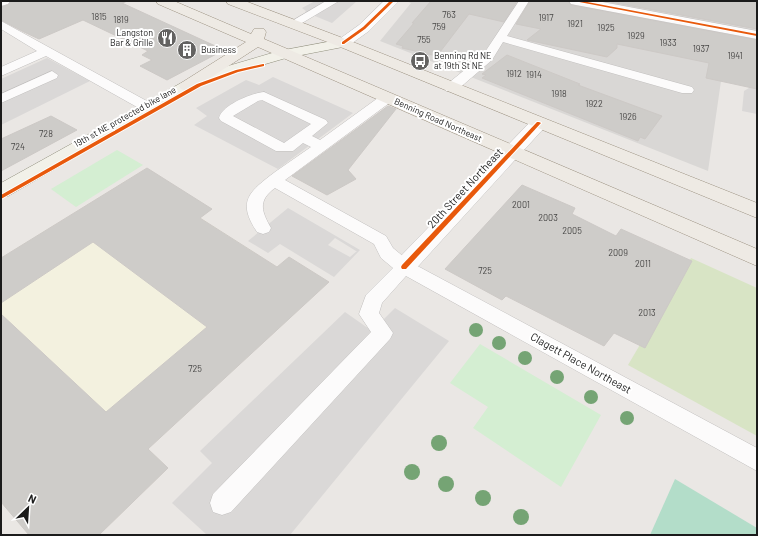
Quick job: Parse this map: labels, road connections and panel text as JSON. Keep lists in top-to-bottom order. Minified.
{"streets":{"main road":["Benning Road Northeast"],"street":["20th Street Northeast"],"lane":["Clagett Place Northeast"],"cycle path":["19th st NE protected bike lane"]},"crossings":[["Benning Road Northeast","20th Street Northeast"],["20th Street Northeast","Clagett Place Northeast"]],"places":{"restaurant":["Langston Bar & Grille"],"building":["Business"],"bus stop":["Benning Rd NE at 19th St NE"]},"house_numbers":["763","1815","1917","1819","1921","759","1925","1929","755","1933","1937","1941","1912","1914","1918","1922","1926","728","724","2001","2003","2005","2009","2011","725","2013","725"],"north":"top right"}
